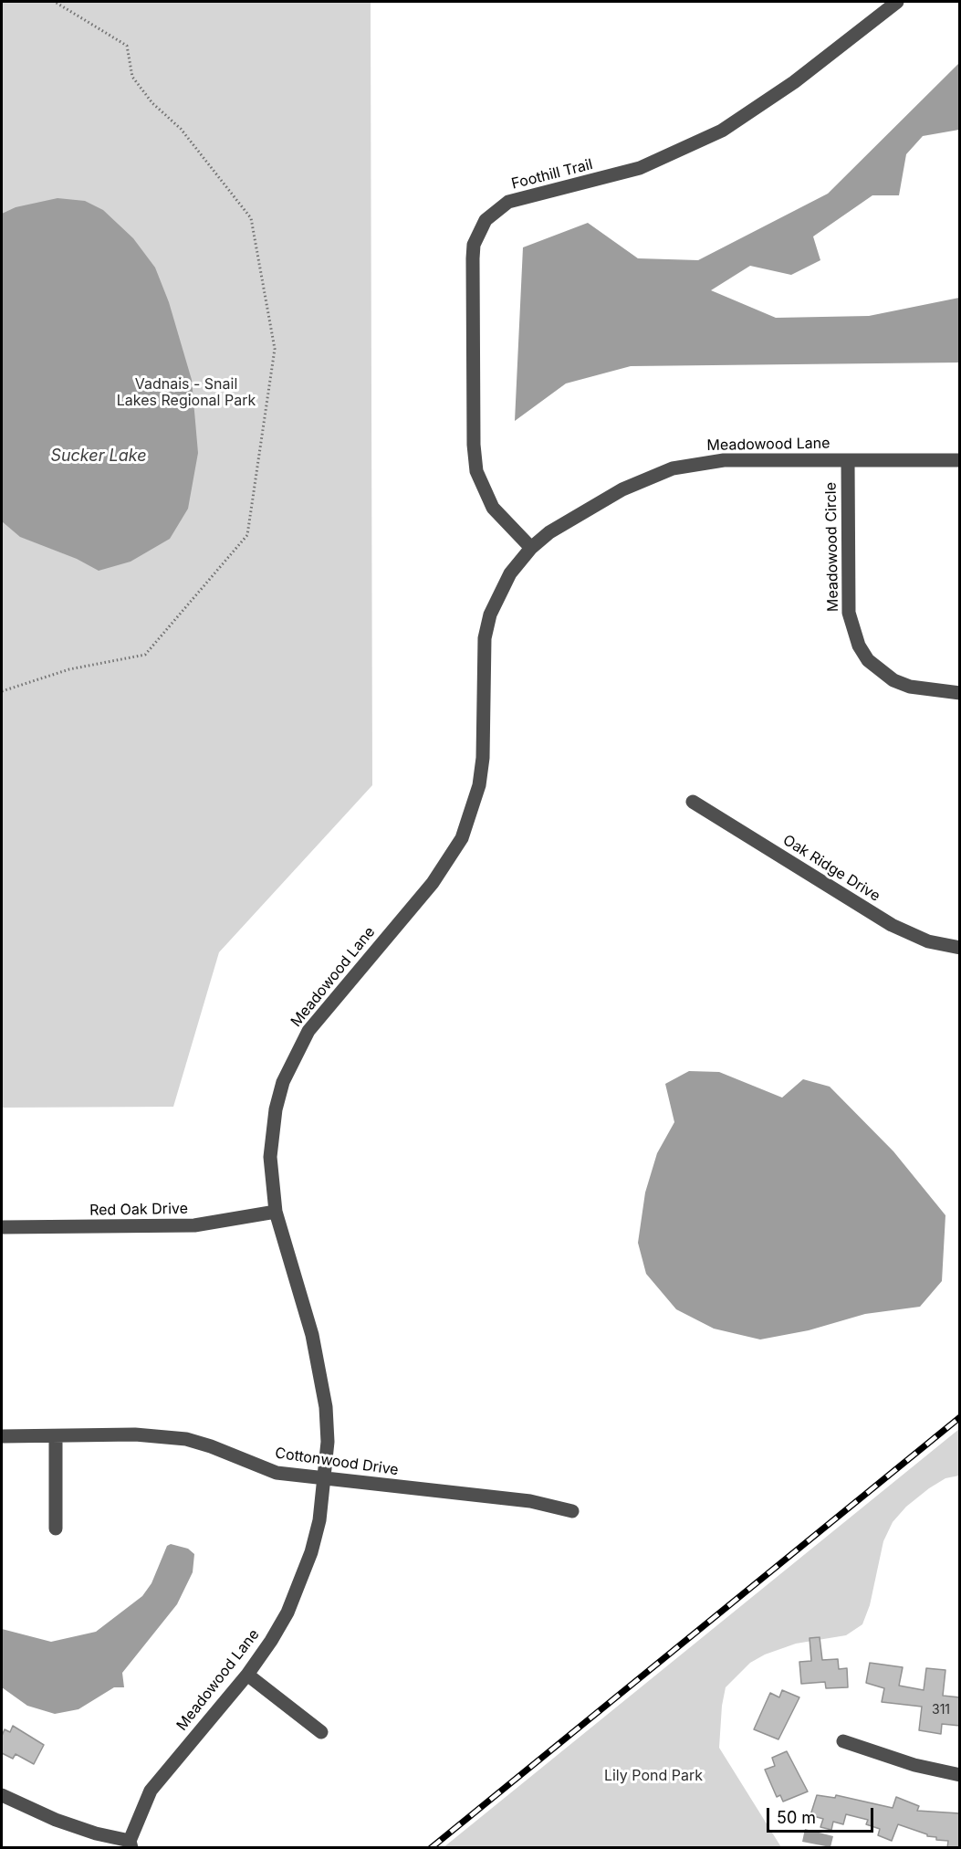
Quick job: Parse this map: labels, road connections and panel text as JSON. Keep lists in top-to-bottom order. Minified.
{"streets":{"street":["Foothill Trail","Meadowood Lane","Meadowood Circle","Oak Ridge Drive","Red Oak Drive","Cottonwood Drive"]},"crossings":[["Foothill Trail","Meadowood Lane"],["Meadowood Lane","Meadowood Circle"],["Meadowood Lane","Red Oak Drive"],["Meadowood Lane","Cottonwood Drive"]],"water":["Sucker Lake"],"parks":["Vadnais - Snail Lakes Regional Park","Lily Pond Park"],"house_numbers":["311"],"scale_bar":"50 m"}
